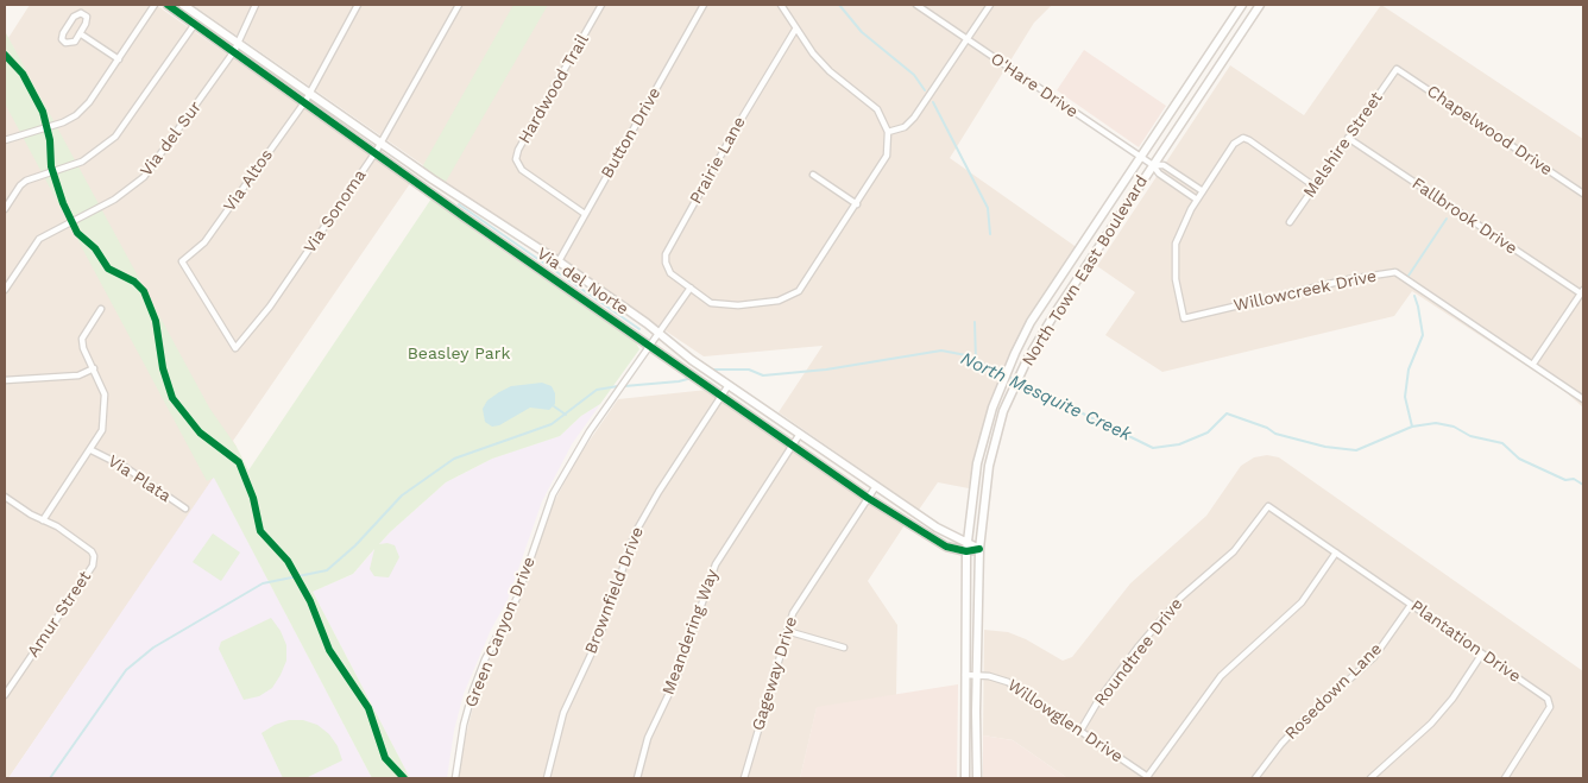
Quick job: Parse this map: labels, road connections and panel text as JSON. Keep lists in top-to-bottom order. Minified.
{"streets":{"street":["O'Hare Drive","Hardwood Trail","Chapelwood Drive","Button Drive","Via del Sur","Melshire Street","Prairie Lane","Via Altos","Via Sonoma","Fallbrook Drive","North Town East Boulevard","Via del Norte","Willowcreek Drive","Via Plata","Brownfield Drive","Amur Street","Green Canyon Drive","Meandering Way","Plantation Drive","Roundtree Drive","Gageway Drive","Rosedown Lane","Willowglen Drive"]},"crossings":[["O'Hare Drive","North Town East Boulevard"],["Hardwood Trail","Button Drive"],["Chapelwood Drive","Melshire Street"],["Button Drive","Via del Norte"],["Via del Sur","Via del Norte"],["Melshire Street","Fallbrook Drive"],["Via Altos","Via Sonoma"],["Via Altos","Via del Norte"],["Via Sonoma","Via del Norte"],["North Town East Boulevard","Via del Norte"],["North Town East Boulevard","Willowglen Drive"],["Via del Norte","Brownfield Drive"],["Via del Norte","Green Canyon Drive"],["Via del Norte","Meandering Way"],["Via del Norte","Gageway Drive"],["Plantation Drive","Roundtree Drive"],["Plantation Drive","Rosedown Lane"],["Roundtree Drive","Willowglen Drive"]],"water":["North Mesquite Creek"],"parks":["Beasley Park"]}
